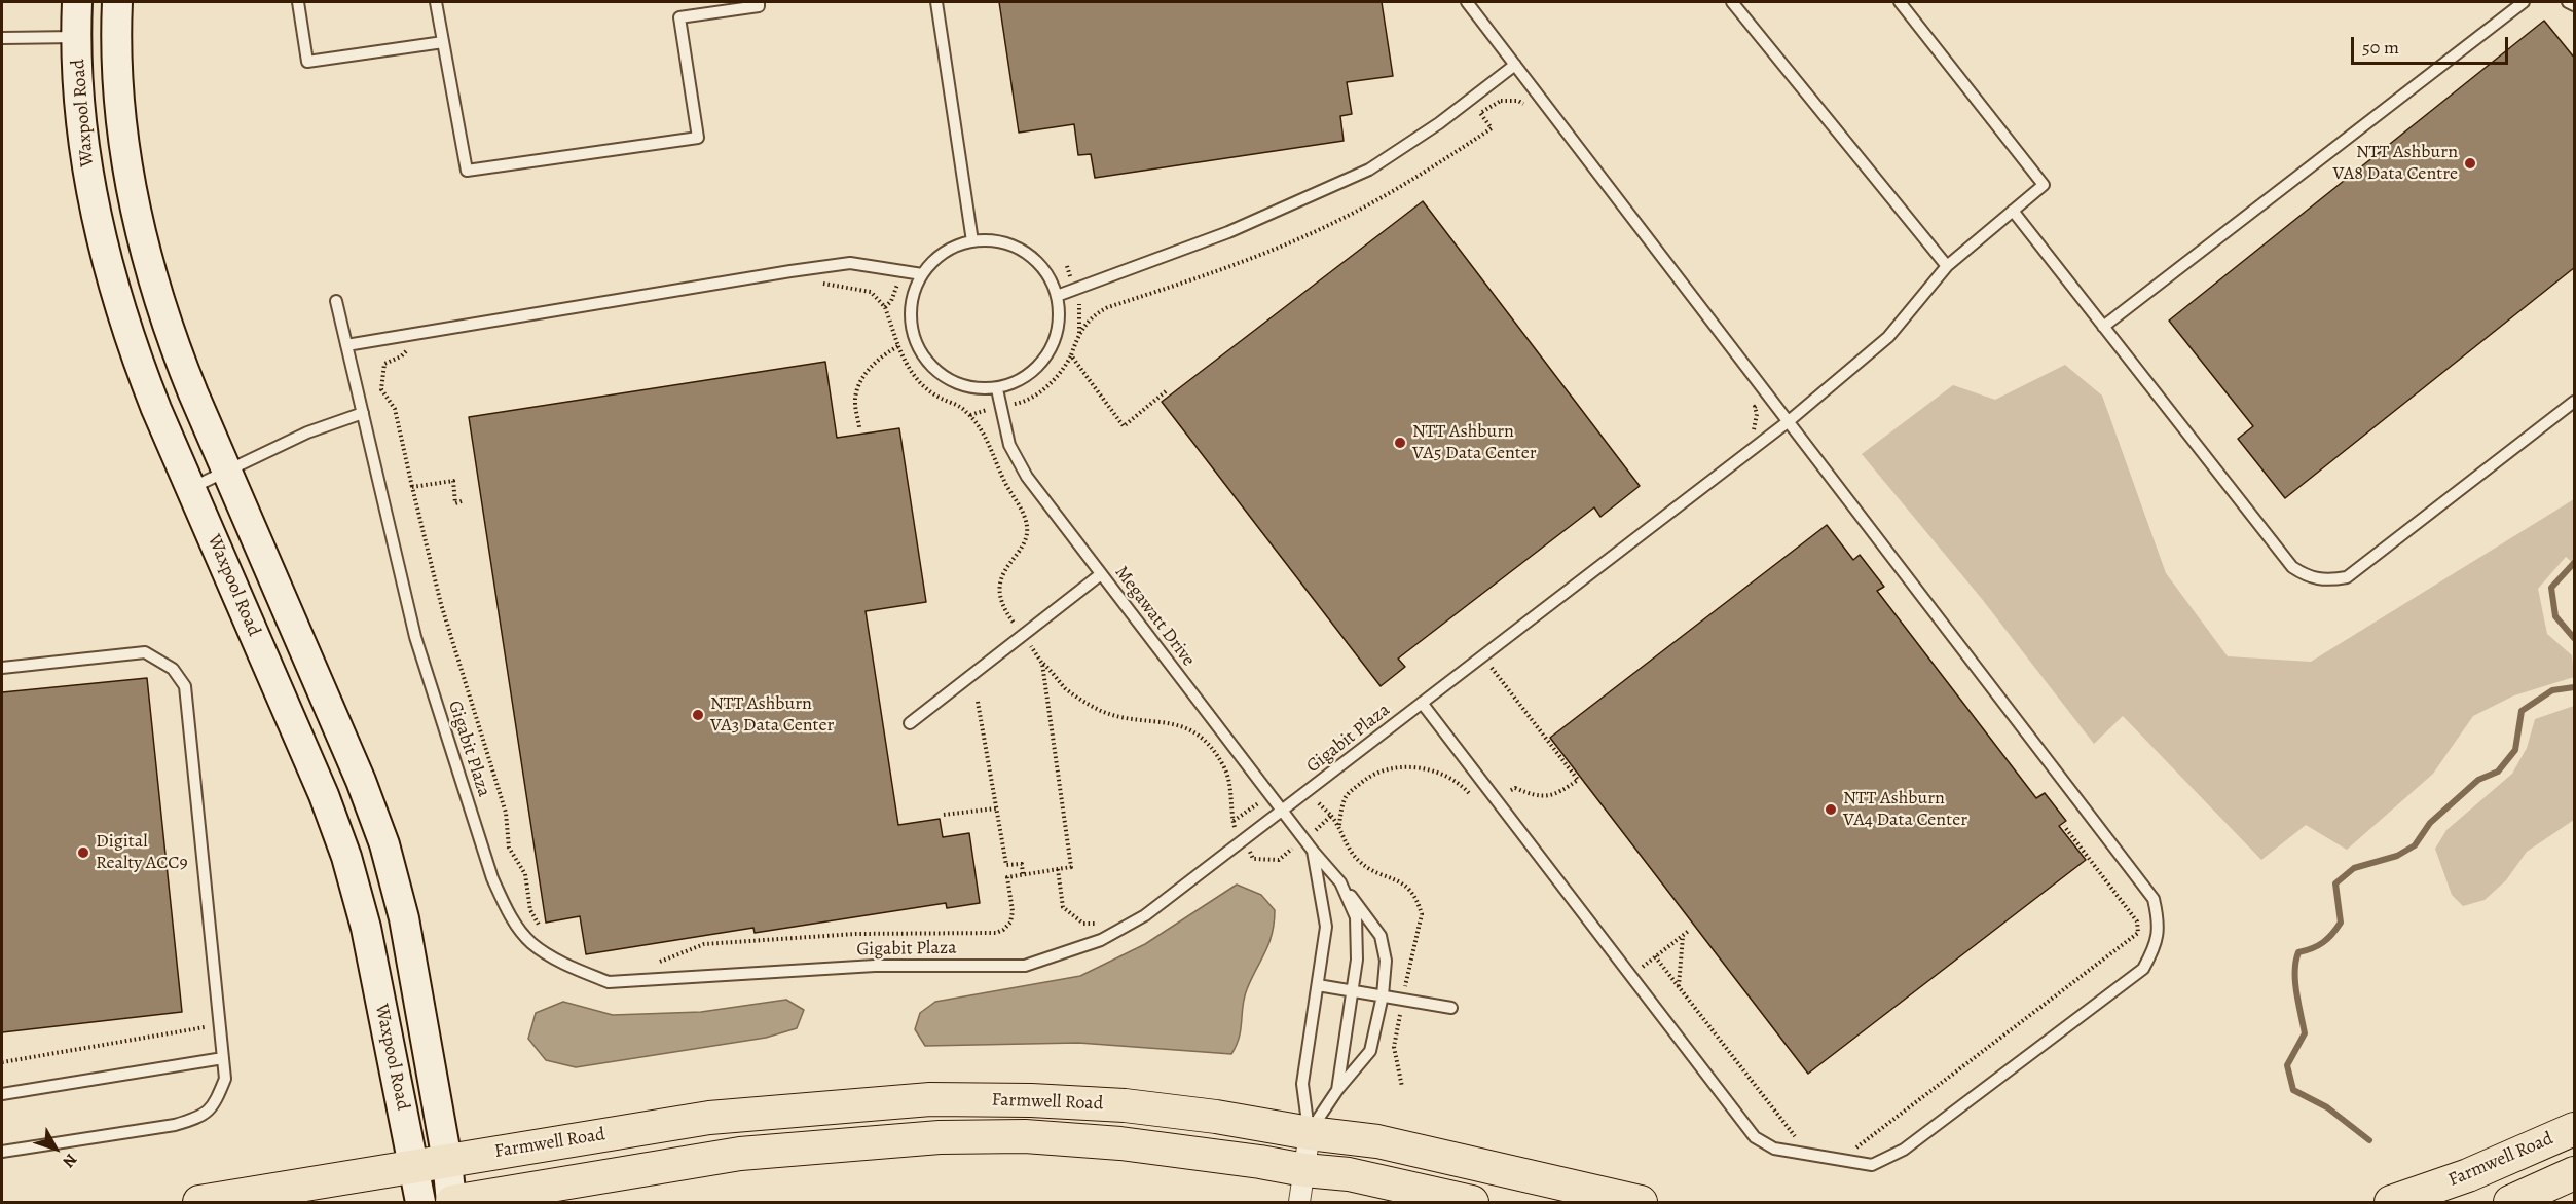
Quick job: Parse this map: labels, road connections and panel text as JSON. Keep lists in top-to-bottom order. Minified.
{"streets":{"main road":["Waxpool Road","Farmwell Road"],"lane":["Megawatt Drive","Gigabit Plaza"]},"crossings":[["Waxpool Road","Farmwell Road"],["Megawatt Drive","Gigabit Plaza"]],"places":["NTT Ashburn VA8 Data Centre","NTT Ashburn VA5 Data Center","NTT Ashburn VA3 Data Center","NTT Ashburn VA4 Data Center","Digital Realty ACC9"],"scale_bar":"50 m","north":"bottom right"}
